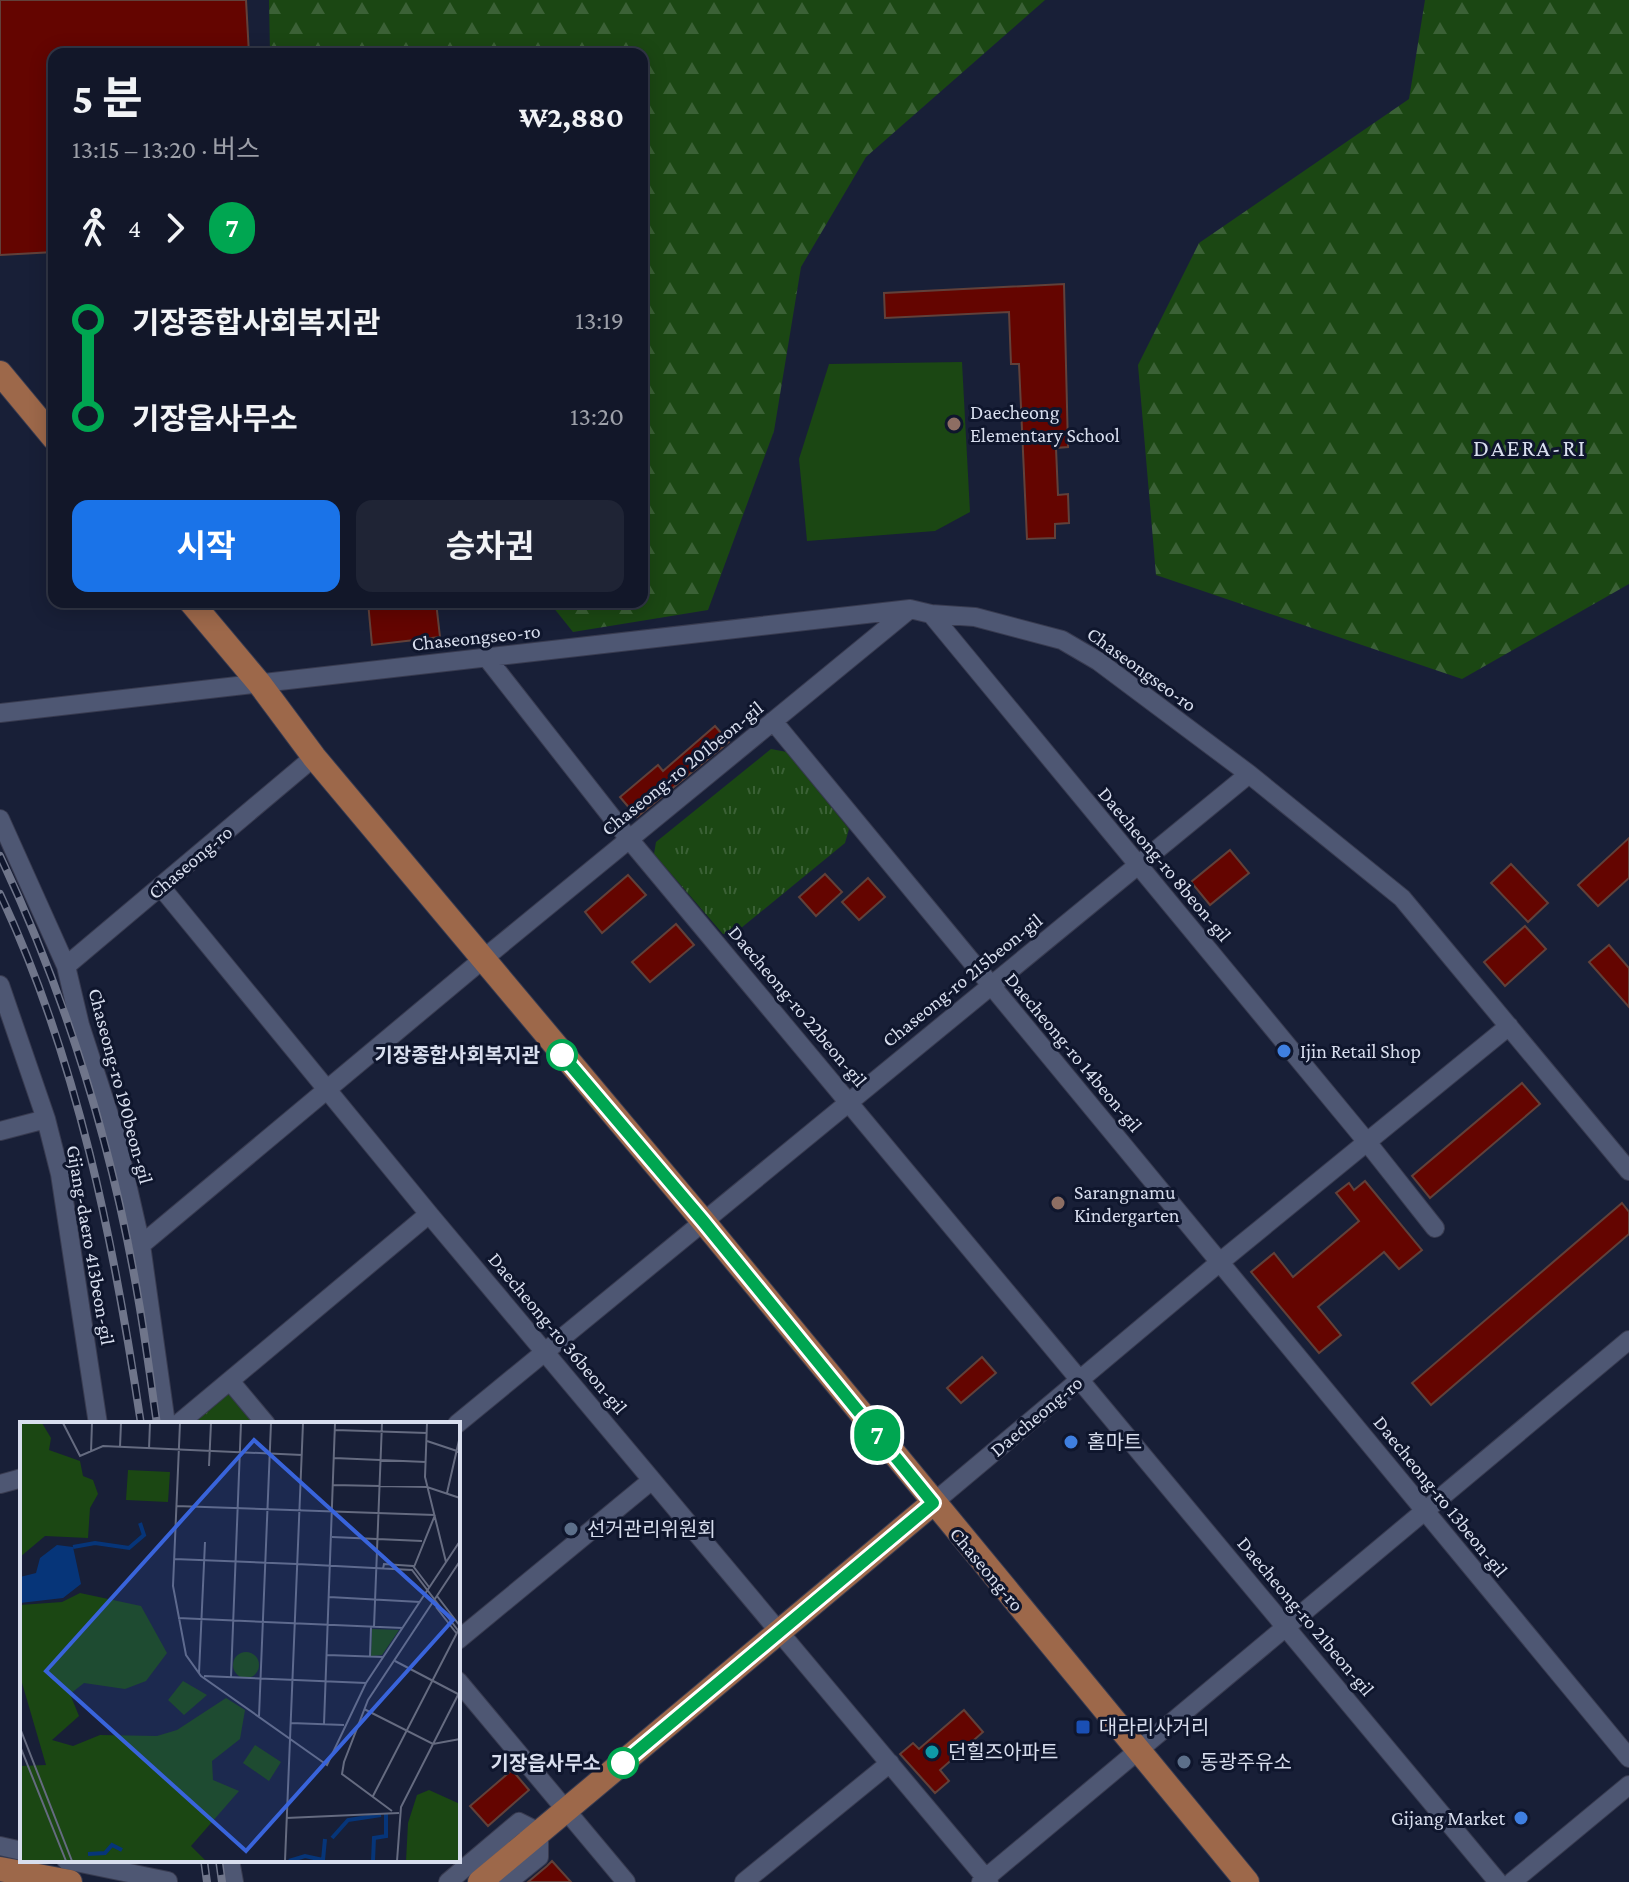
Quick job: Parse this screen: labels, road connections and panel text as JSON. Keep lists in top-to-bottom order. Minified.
{"streets":{"main road":["Chaseong-ro","Daecheong-ro"],"street":["Chaseongseo-ro","Chaseong-ro 201beon-gil","Daecheong-ro 8beon-gil","Chaseong-ro 215beon-gil","Daecheong-ro 22beon-gil","Daecheong-ro 14beon-gil","Chaseong-ro 190beon-gil","Gijang-daero 413beon-gil","Daecheong-ro 36beon-gil","Daecheong-ro 13beon-gil","Daecheong-ro 21beon-gil"]},"crossings":[["Chaseongseo-ro","Chaseong-ro 201beon-gil"],["Chaseongseo-ro","Chaseong-ro"],["Chaseongseo-ro","Daecheong-ro 8beon-gil"],["Chaseongseo-ro","Chaseong-ro 215beon-gil"],["Chaseongseo-ro","Daecheong-ro 22beon-gil"],["Chaseongseo-ro","Daecheong-ro"],["Chaseong-ro 201beon-gil","Chaseong-ro"],["Chaseong-ro 201beon-gil","Daecheong-ro 22beon-gil"],["Chaseong-ro 201beon-gil","Daecheong-ro 14beon-gil"],["Chaseong-ro","Chaseong-ro 215beon-gil"],["Chaseong-ro","Chaseong-ro 190beon-gil"],["Chaseong-ro","Daecheong-ro 36beon-gil"],["Chaseong-ro","Daecheong-ro"],["Daecheong-ro 8beon-gil","Chaseong-ro 215beon-gil"],["Daecheong-ro 8beon-gil","Daecheong-ro"],["Chaseong-ro 215beon-gil","Daecheong-ro 22beon-gil"],["Chaseong-ro 215beon-gil","Daecheong-ro 14beon-gil"],["Chaseong-ro 215beon-gil","Daecheong-ro 36beon-gil"],["Daecheong-ro 22beon-gil","Daecheong-ro"],["Daecheong-ro 22beon-gil","Daecheong-ro 21beon-gil"],["Daecheong-ro 14beon-gil","Daecheong-ro"],["Daecheong-ro 14beon-gil","Daecheong-ro 13beon-gil"],["Daecheong-ro 36beon-gil","Daecheong-ro"],["Daecheong-ro","Daecheong-ro 13beon-gil"],["Daecheong-ro","Daecheong-ro 21beon-gil"]],"districts":["DAERA-RI"],"places":{"other":["Daecheong Elementary School","Ijin Retail Shop","기장종합사회복지관","Sarangnamu Kindergarten","홈마트","선거관리위원회","던힐즈아파트","동광주유소","기장읍사무소","Gijang Market"],"transit":["대라리사거리"]},"lines":["bus line 7"],"page":{"on_map":"7","heading":["5 분","13:15 – 13:20 · 버스","₩2,880"],"legs":["4","7"],"list":[{"name":"기장종합사회복지관","value":"13:19"},{"name":"기장읍사무소","value":"13:20"}],"buttons":["시작","승차권"]}}
